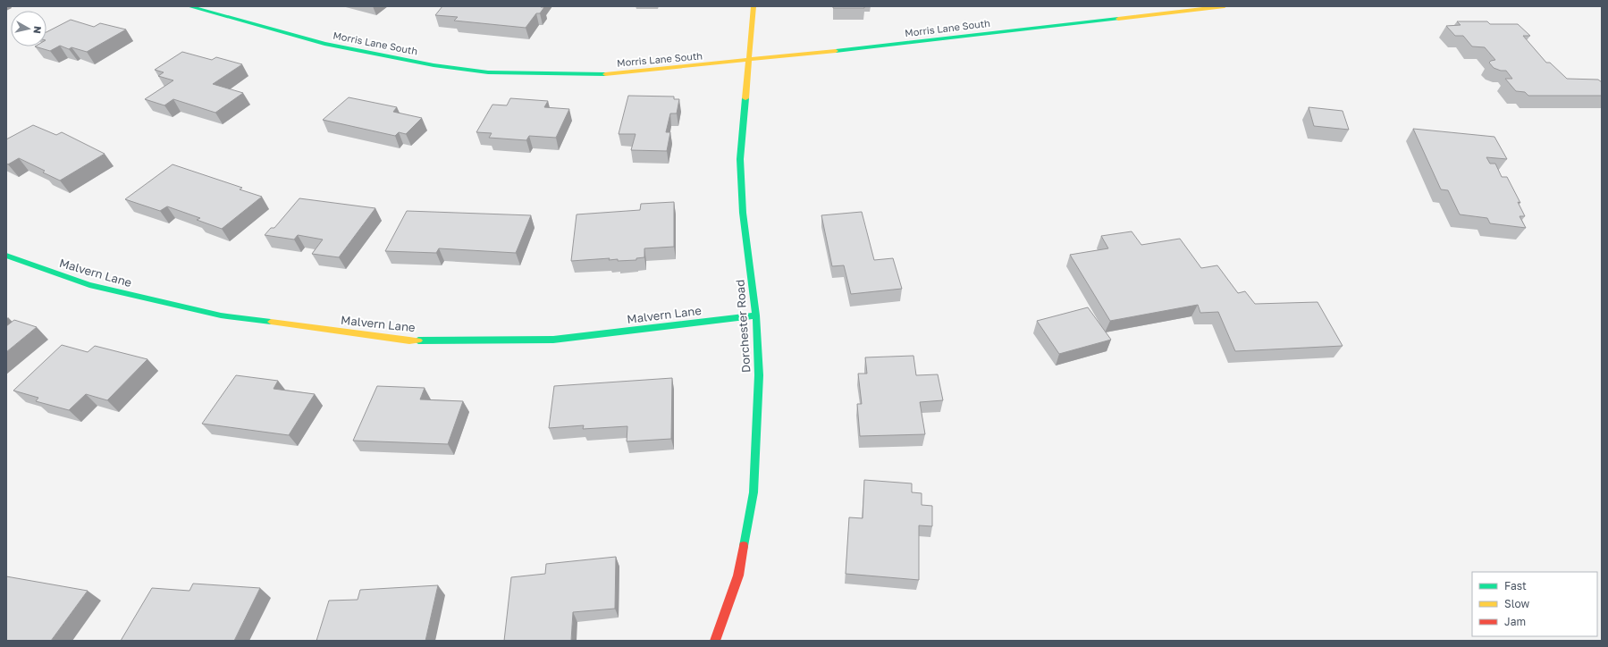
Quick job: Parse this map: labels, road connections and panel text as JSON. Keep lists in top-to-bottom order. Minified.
{"streets":{"street":["Morris Lane South","Malvern Lane","Dorchester Road"]},"crossings":[["Morris Lane South","Dorchester Road"],["Malvern Lane","Dorchester Road"]],"legend":["Fast","Slow","Jam"],"north":"right"}
